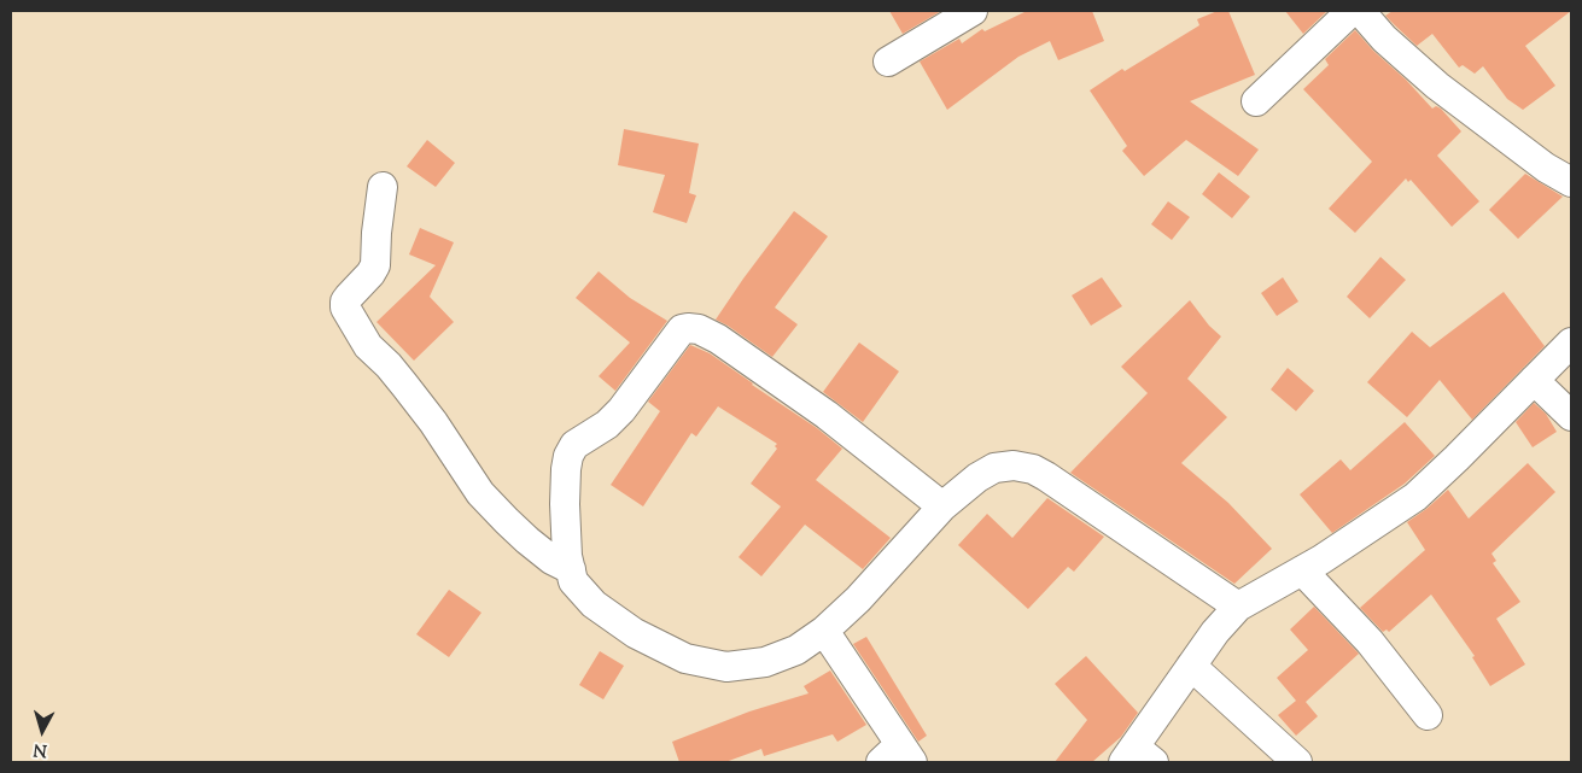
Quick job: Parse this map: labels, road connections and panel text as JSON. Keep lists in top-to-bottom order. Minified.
{"north":"bottom"}
